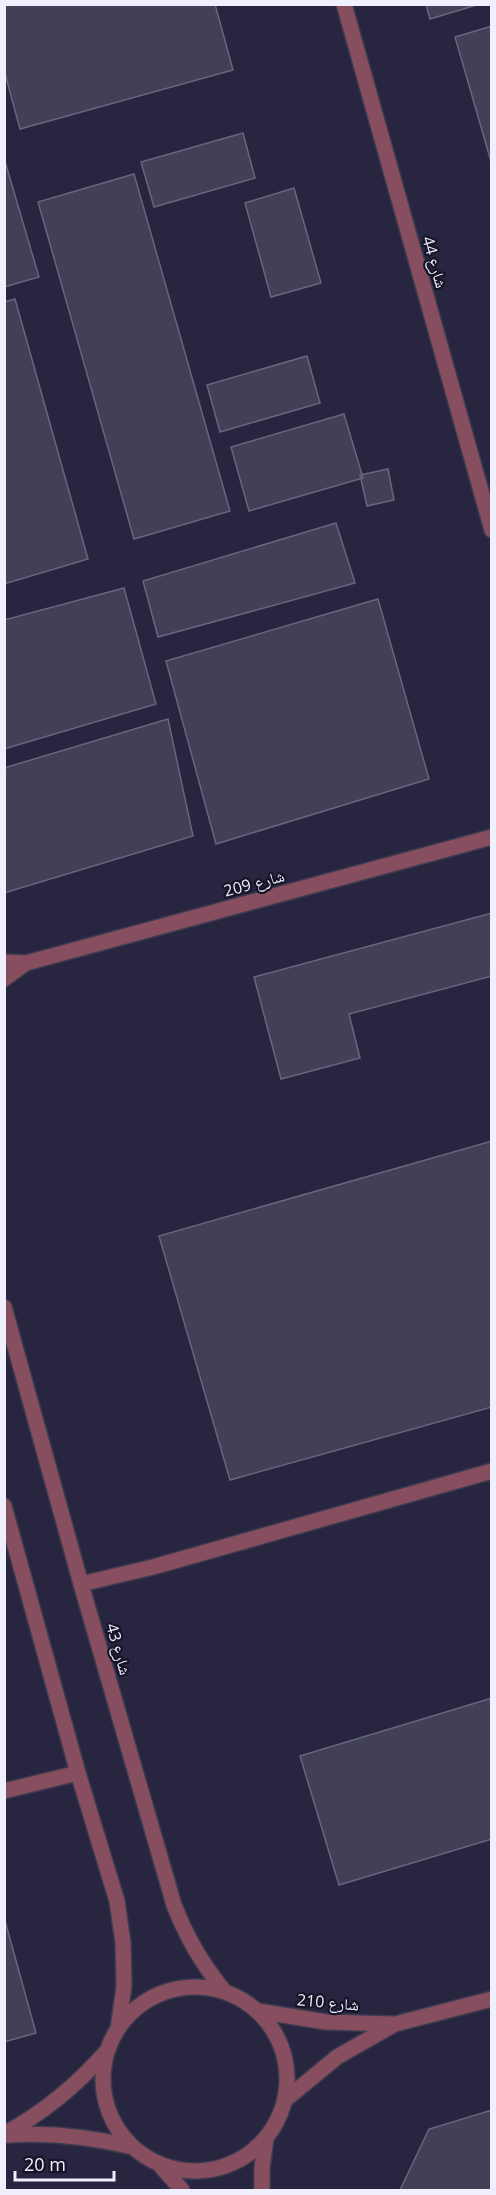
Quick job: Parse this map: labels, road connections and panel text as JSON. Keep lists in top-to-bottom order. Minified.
{"streets":{"street":["شارع 44","شارع 209","شارع 43","شارع 210"]},"crossings":[["شارع 43","شارع 210"]],"scale_bar":"20 m"}
